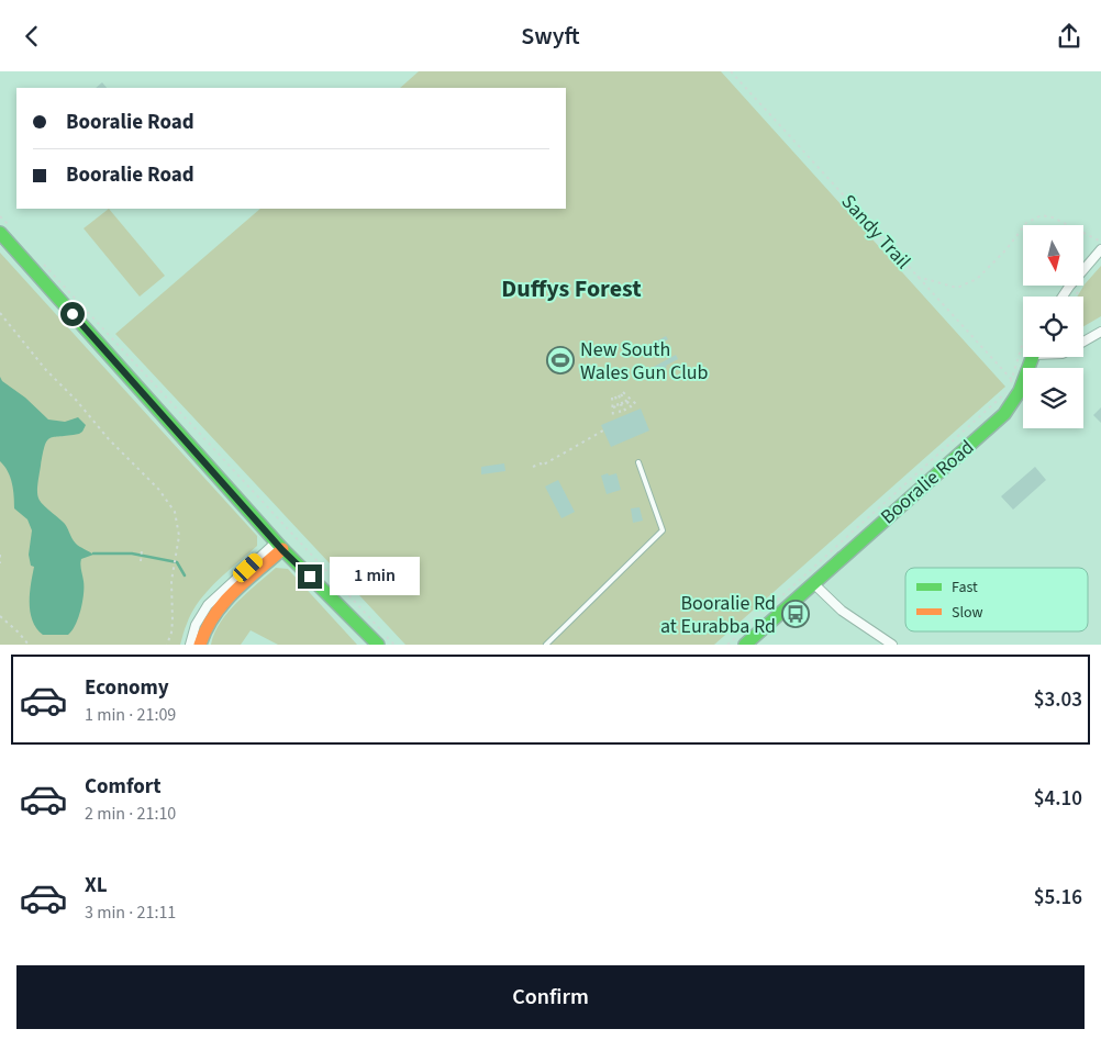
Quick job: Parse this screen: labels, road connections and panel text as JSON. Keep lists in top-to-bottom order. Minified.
{"streets":{"street":["Booralie Road"],"path":["Sandy Trail"]},"crossings":[["Sandy Trail","Booralie Road"]],"districts":["Duffys Forest"],"places":{"sports":["New South Wales Gun Club"],"bus stop":["Booralie Rd at Eurabba Rd"]},"legend":["Fast","Slow"],"north":"bottom","page":{"header":"Swyft","banner":["Booralie Road","Booralie Road"],"bubble":"1 min","list":[{"name":"Economy","note":"1 min · 21:09","value":"$3.03"},{"name":"Comfort","note":"2 min · 21:10","value":"$4.10"},{"name":"XL","note":"3 min · 21:11","value":"$5.16"}],"buttons":"Confirm"}}
